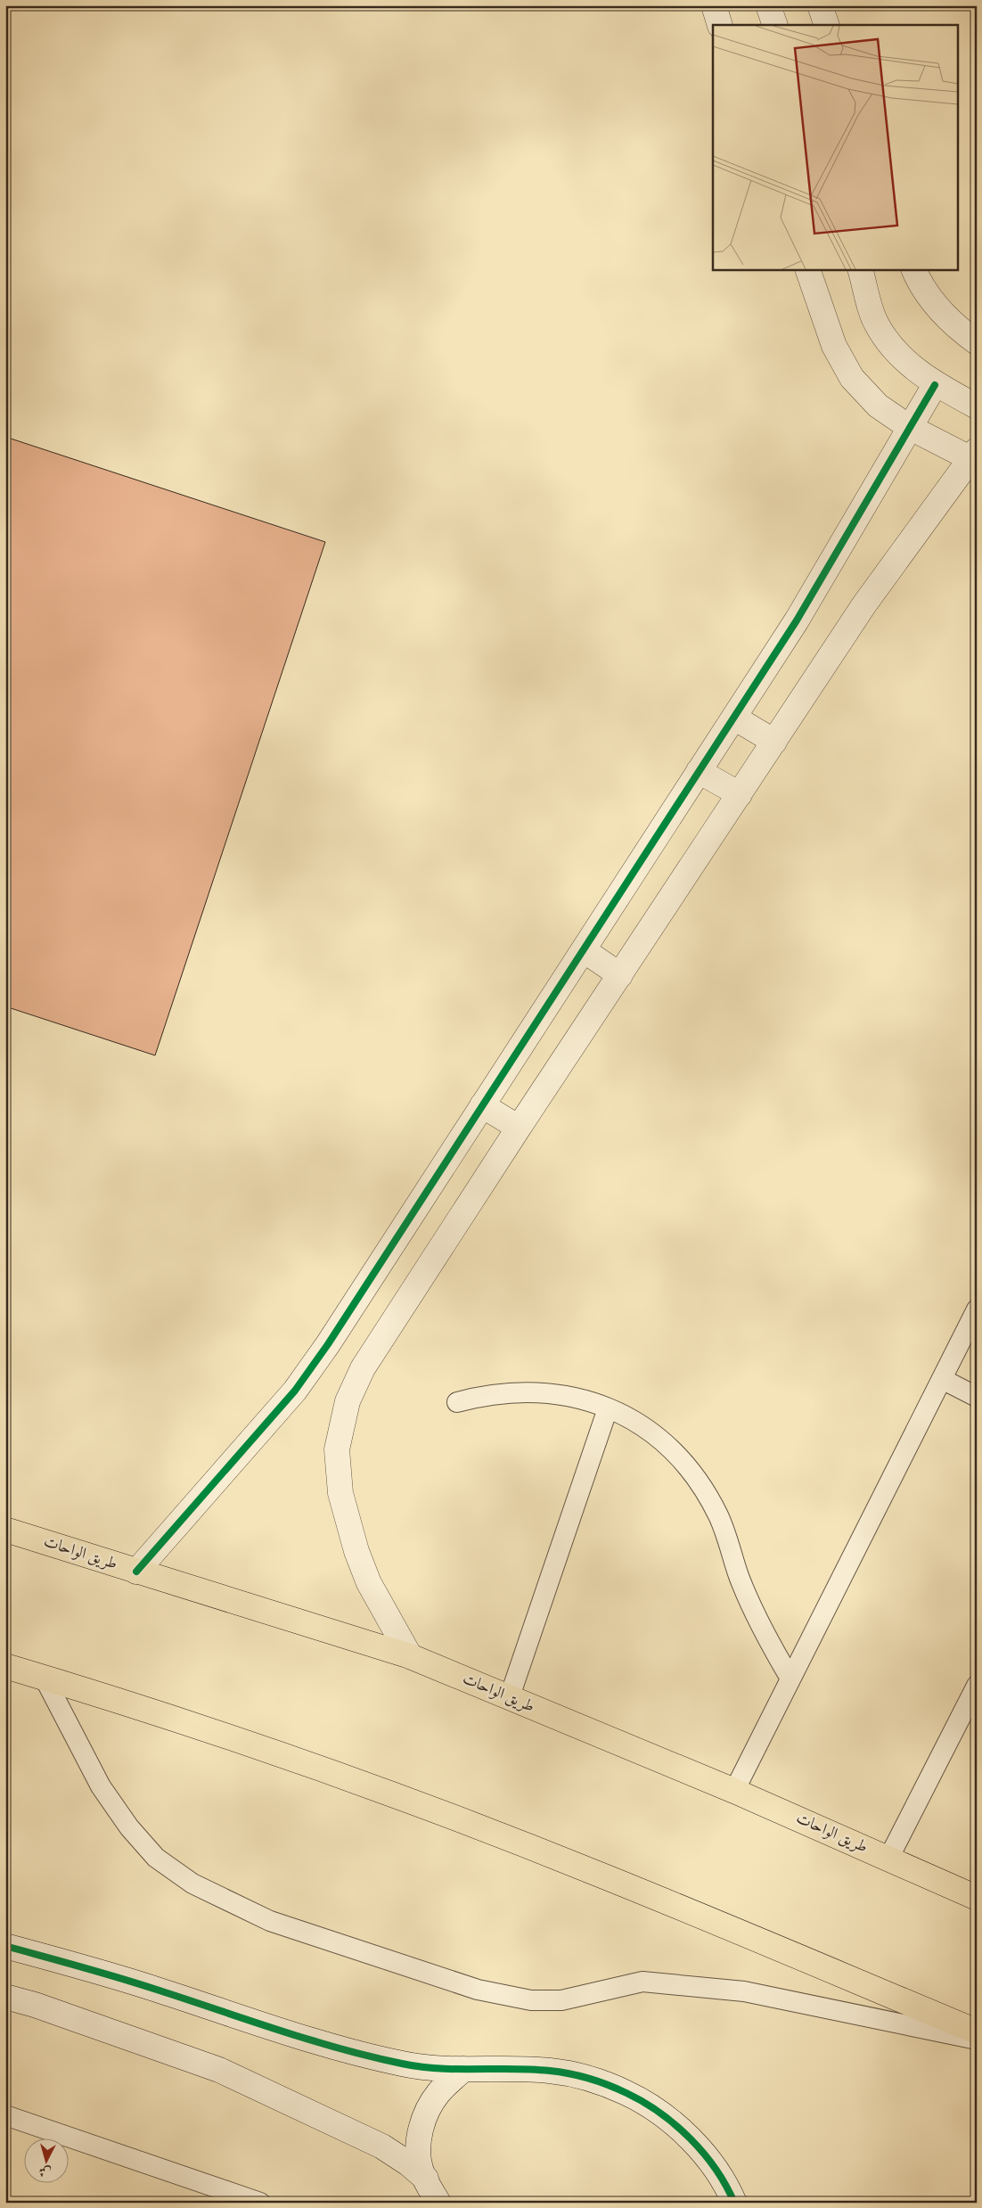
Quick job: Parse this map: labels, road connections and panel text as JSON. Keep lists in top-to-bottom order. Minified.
{"streets":{"highway":["طريق الواحات"]},"north":"bottom"}
